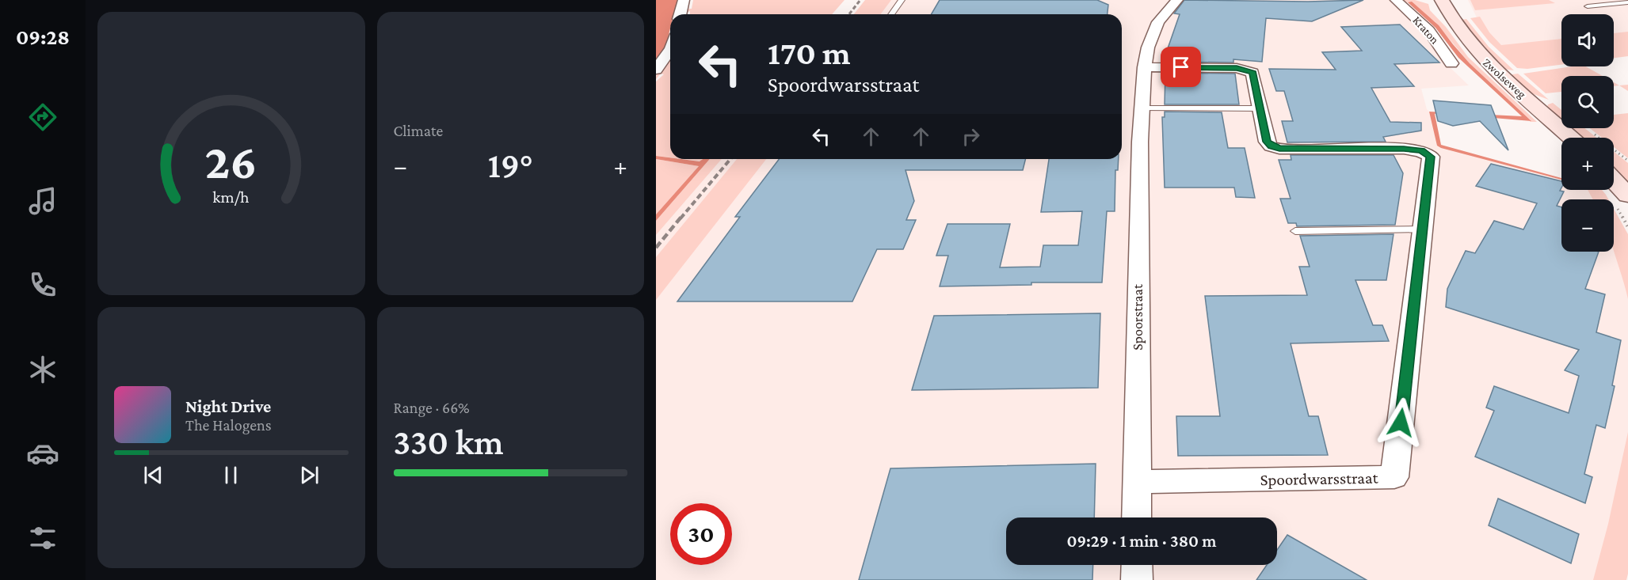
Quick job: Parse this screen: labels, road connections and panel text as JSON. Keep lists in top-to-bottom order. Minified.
{"streets":{"main road":["Zwolseweg"],"street":["Kraton","Spoorstraat","Spoordwarsstraat"]},"crossings":[["Spoorstraat","Spoordwarsstraat"]],"page":{"tabs":"09:28","tile":["Climate",["Range · 66%","330 km"]],"map_buttons":["+","−"],"turn":["170 m","Spoordwarsstraat"],"heat":["−","19°","+"],"song":["Night Drive","The Halogens"],"limit":"30","trip":"09:29 · 1 min · 380 m","gauge":["26","km/h"]}}
